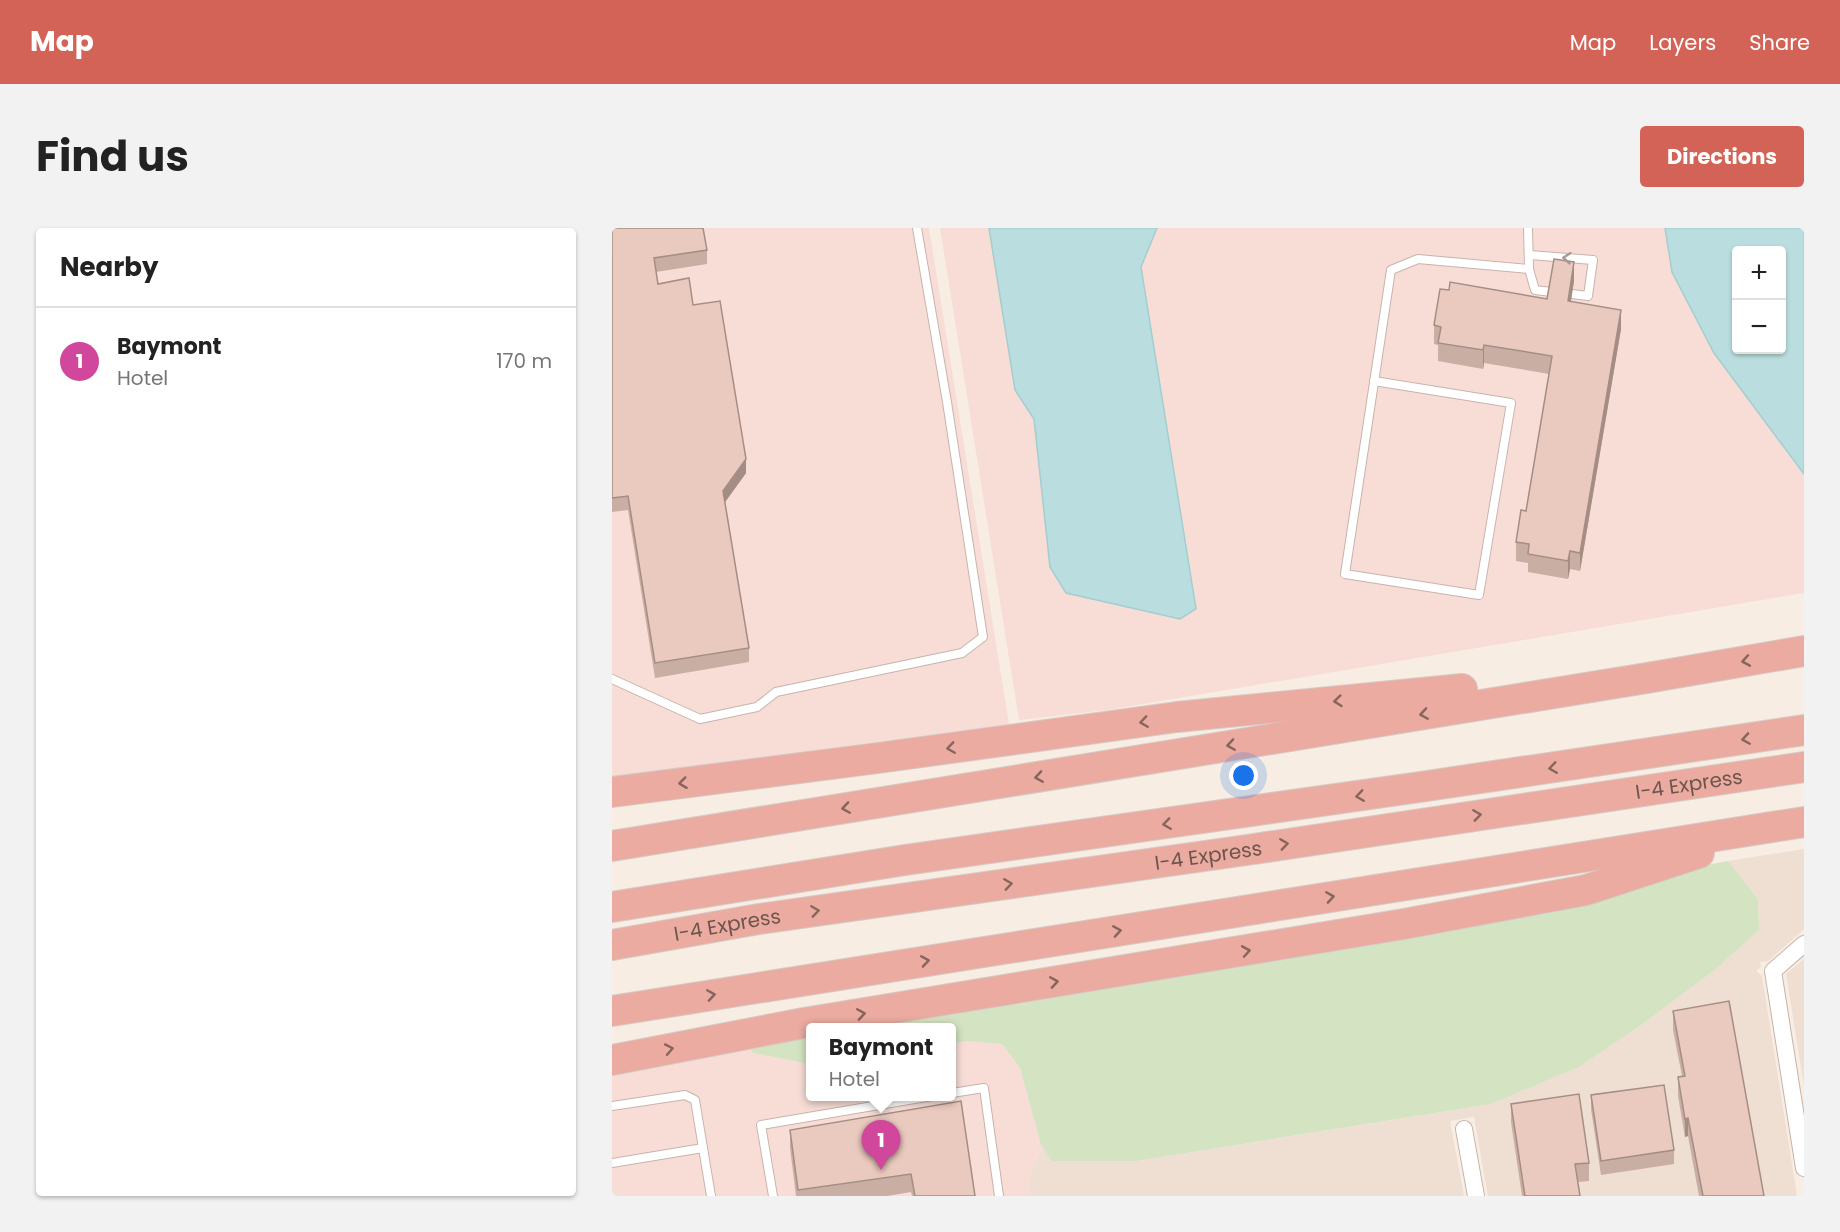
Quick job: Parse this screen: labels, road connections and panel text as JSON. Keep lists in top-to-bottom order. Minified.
{"streets":{"highway":["I-4 Express"]},"page":{"header":"Map","nav":["Map","Layers","Share"],"title":"Find us","buttons":"Directions","heading":"Nearby","map_buttons":["+","−"],"list":[{"mark":"1","name":"Baymont","note":"Hotel","value":"170 m"}],"popup":["Baymont","Hotel"],"pins":"1"}}
